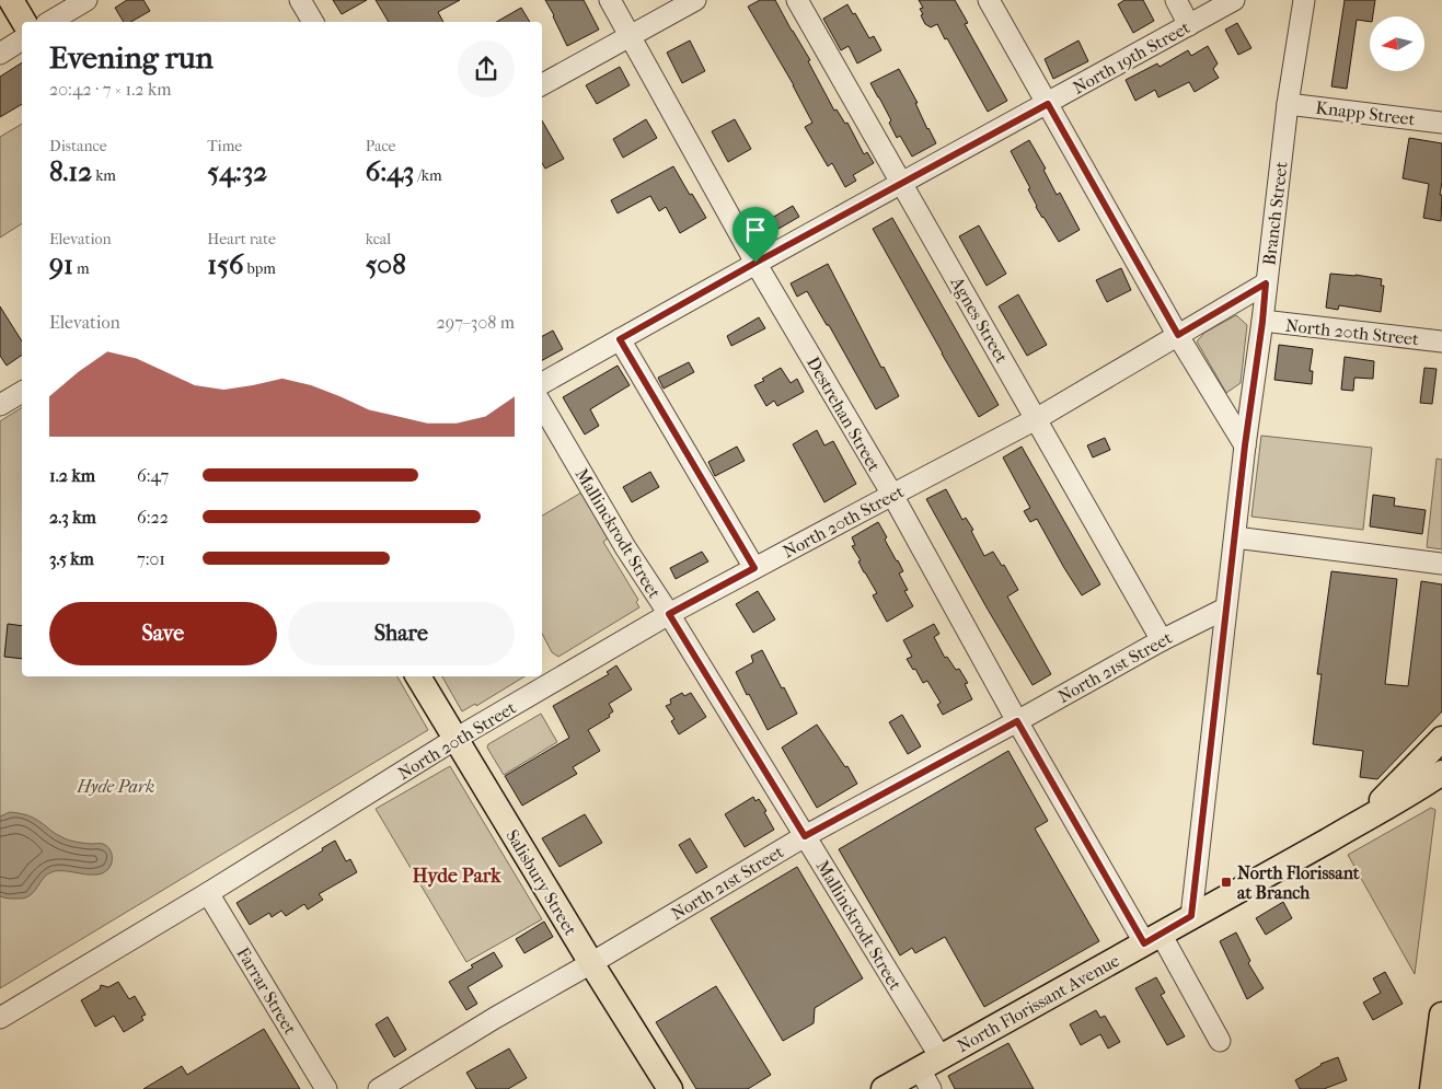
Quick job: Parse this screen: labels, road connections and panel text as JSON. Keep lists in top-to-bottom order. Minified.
{"streets":{"main road":["Salisbury Street","North Florissant Avenue"],"street":["North 19th Street","Knapp Street","Branch Street","Agnes Street","North 20th Street","Destrehan Street","Mallinckrodt Street","North 21st Street","Farrar Street"]},"crossings":[["North 19th Street","Agnes Street"],["North 19th Street","Destrehan Street"],["Knapp Street","Branch Street"],["Branch Street","North 20th Street"],["Branch Street","North 21st Street"],["Branch Street","North Florissant Avenue"],["Agnes Street","North 20th Street"],["Agnes Street","North 21st Street"],["North 20th Street","Destrehan Street"],["North 20th Street","Mallinckrodt Street"],["North 20th Street","Salisbury Street"],["North 20th Street","Farrar Street"],["Destrehan Street","North 21st Street"],["Destrehan Street","North Florissant Avenue"],["Mallinckrodt Street","North 21st Street"],["Mallinckrodt Street","North Florissant Avenue"],["North 21st Street","Salisbury Street"]],"districts":["Hyde Park"],"parks":["Hyde Park"],"places":{"transit":["North Florissant at Branch"]},"north":"left","page":{"heading":["Evening run","20:42 · 7 × 1.2 km"],"stats":[["Distance","8.12 km"],["Time","54:32"],["Pace","6:43 /km"],["Elevation","91 m"],["Heart rate","156 bpm"],["kcal","508"]],"chart":["Elevation","297–308 m"],"list":[{"name":"1.2 km","note":"6:47"},{"name":"2.3 km","note":"6:22"},{"name":"3.5 km","note":"7:01"}],"buttons":["Save","Share"]}}
